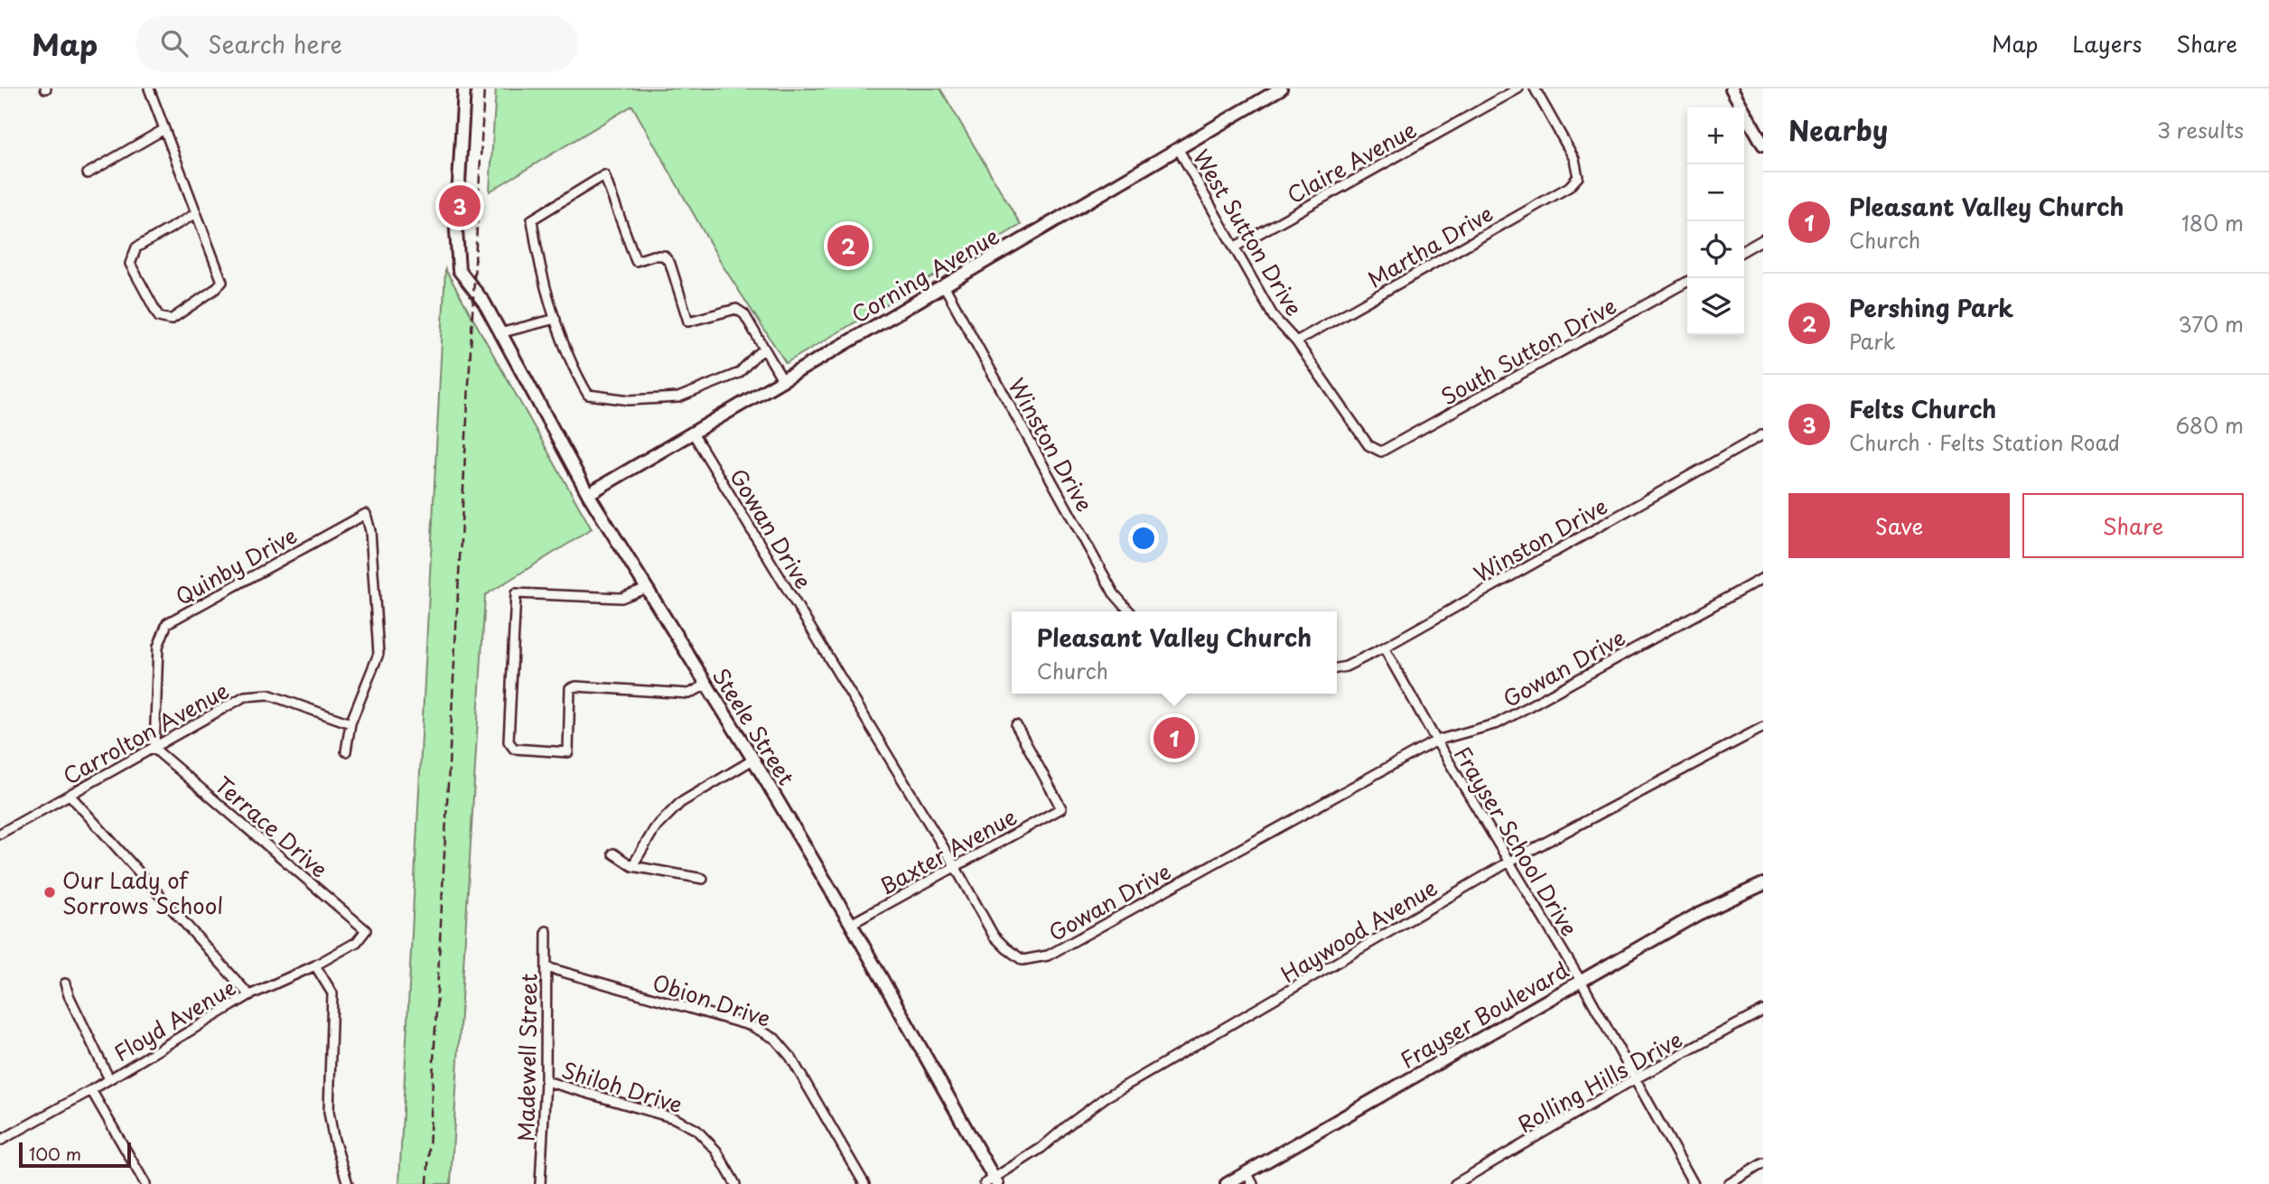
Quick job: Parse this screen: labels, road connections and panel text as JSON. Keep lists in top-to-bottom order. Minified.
{"streets":{"street":["Claire Avenue","West Sutton Drive","Martha Drive","Corning Avenue","South Sutton Drive","Winston Drive","Gowan Drive","Quinby Drive","Steele Street","Carrolton Avenue","Terrace Drive","Frayser School Drive","Baxter Avenue","Haywood Avenue","Obion Drive","Frayser Boulevard","Floyd Avenue","Madewell Street","Rolling Hills Drive","Shiloh Drive"]},"crossings":[["Claire Avenue","West Sutton Drive"],["West Sutton Drive","Martha Drive"],["West Sutton Drive","Corning Avenue"],["West Sutton Drive","South Sutton Drive"],["Corning Avenue","Winston Drive"],["Corning Avenue","Gowan Drive"],["Corning Avenue","Steele Street"],["Winston Drive","Frayser School Drive"],["Gowan Drive","Frayser School Drive"],["Gowan Drive","Baxter Avenue"],["Quinby Drive","Carrolton Avenue"],["Quinby Drive","Terrace Drive"],["Steele Street","Baxter Avenue"],["Steele Street","Haywood Avenue"],["Carrolton Avenue","Terrace Drive"],["Terrace Drive","Floyd Avenue"],["Frayser School Drive","Haywood Avenue"],["Frayser School Drive","Frayser Boulevard"],["Frayser School Drive","Rolling Hills Drive"],["Obion Drive","Madewell Street"],["Madewell Street","Shiloh Drive"]],"places":["Our Lady of Sorrows School"],"scale_bar":"100 m","page":{"header":"Map","search":"Search here","nav":["Map","Layers","Share"],"heading":["Nearby","3 results"],"map_buttons":["+","−"],"list":[{"mark":"1","name":"Pleasant Valley Church","note":"Church","value":"180 m"},{"mark":"2","name":"Pershing Park","note":"Park","value":"370 m"},{"mark":"3","name":"Felts Church","note":"Church · Felts Station Road","value":"680 m"}],"pins":["3","2","1"],"buttons":["Save","Share"],"popup":["Pleasant Valley Church","Church"],"scale":"100 m"}}
